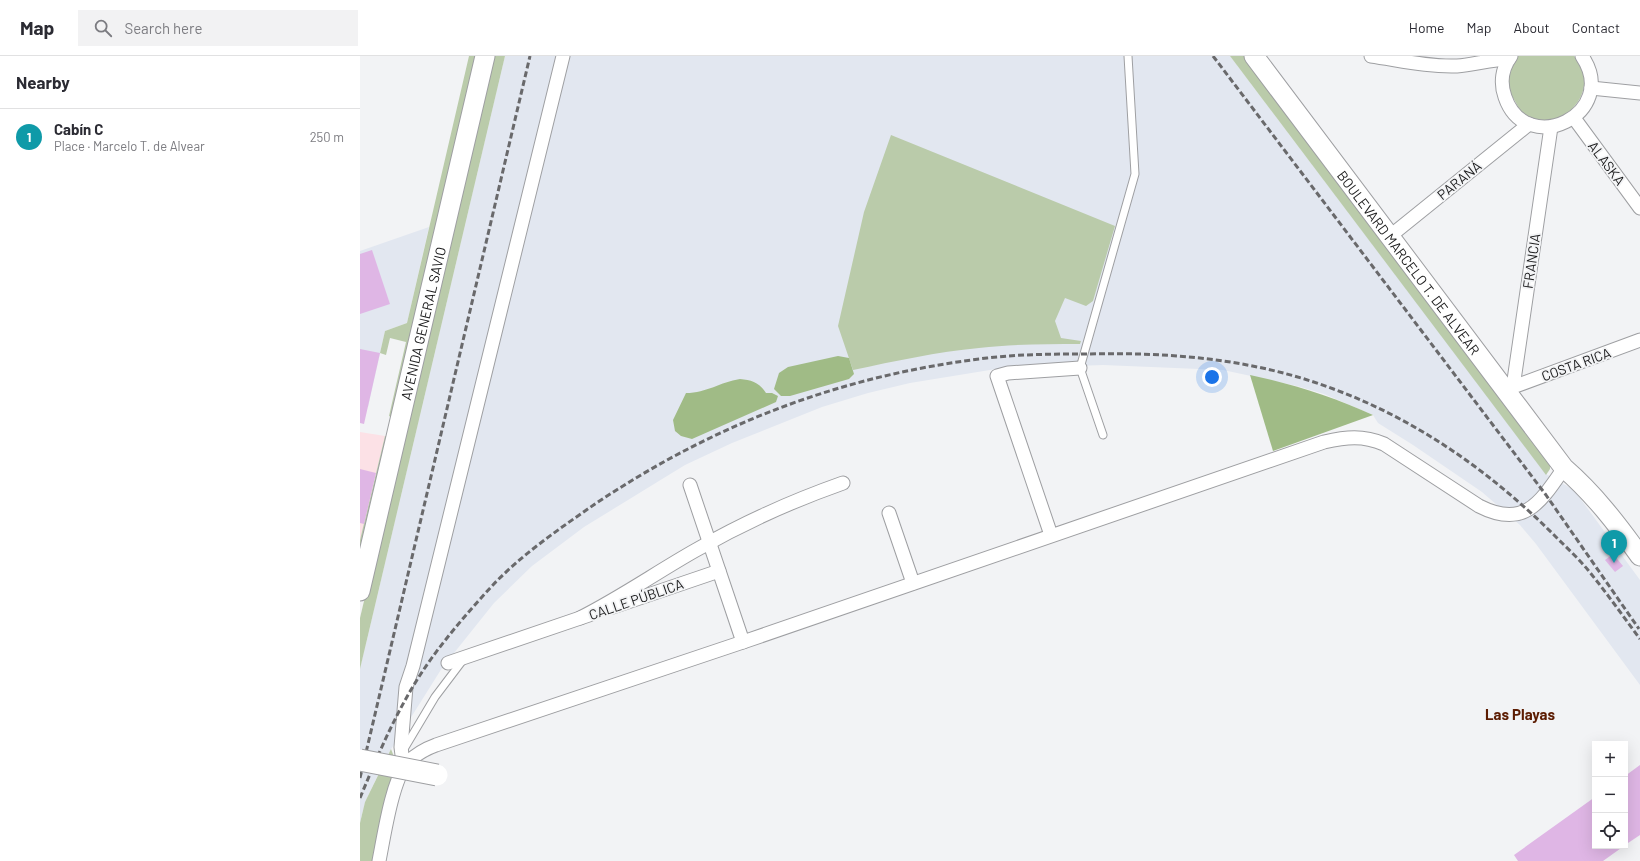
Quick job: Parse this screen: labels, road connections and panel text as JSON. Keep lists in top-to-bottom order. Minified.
{"streets":{"main road":["BOULEVARD MARCELO T. DE ALVEAR","AVENIDA GENERAL SAVIO"],"street":["ALASKA","PARANÁ","FRANCIA","COSTA RICA","CALLE PÚBLICA"]},"crossings":[["PARANÁ","BOULEVARD MARCELO T. DE ALVEAR"],["FRANCIA","BOULEVARD MARCELO T. DE ALVEAR"],["FRANCIA","COSTA RICA"],["BOULEVARD MARCELO T. DE ALVEAR","COSTA RICA"]],"districts":["Las Playas"],"page":{"header":"Map","search":"Search here","nav":["Home","Map","About","Contact"],"heading":"Nearby","list":[{"mark":"1","name":"Cabín C","note":"Place · Marcelo T. de Alvear","value":"250 m"}],"pins":"1","map_buttons":["+","−"]}}
